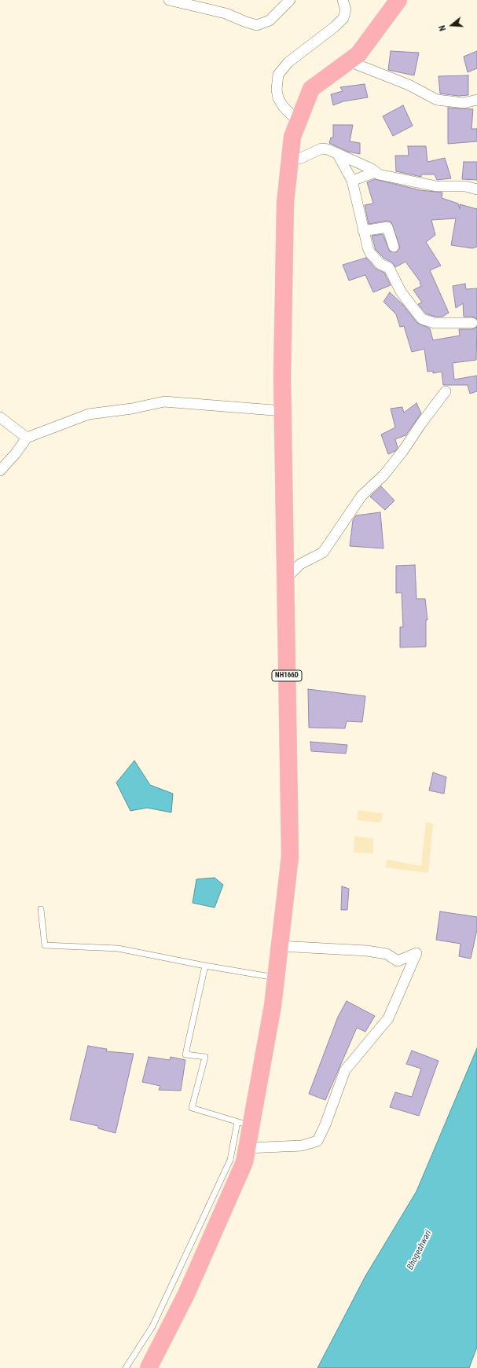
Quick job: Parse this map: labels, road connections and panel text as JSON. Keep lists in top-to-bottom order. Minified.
{"streets":{"highway":["NH166D"]},"water":["Bhogeshwari"],"north":"left"}
